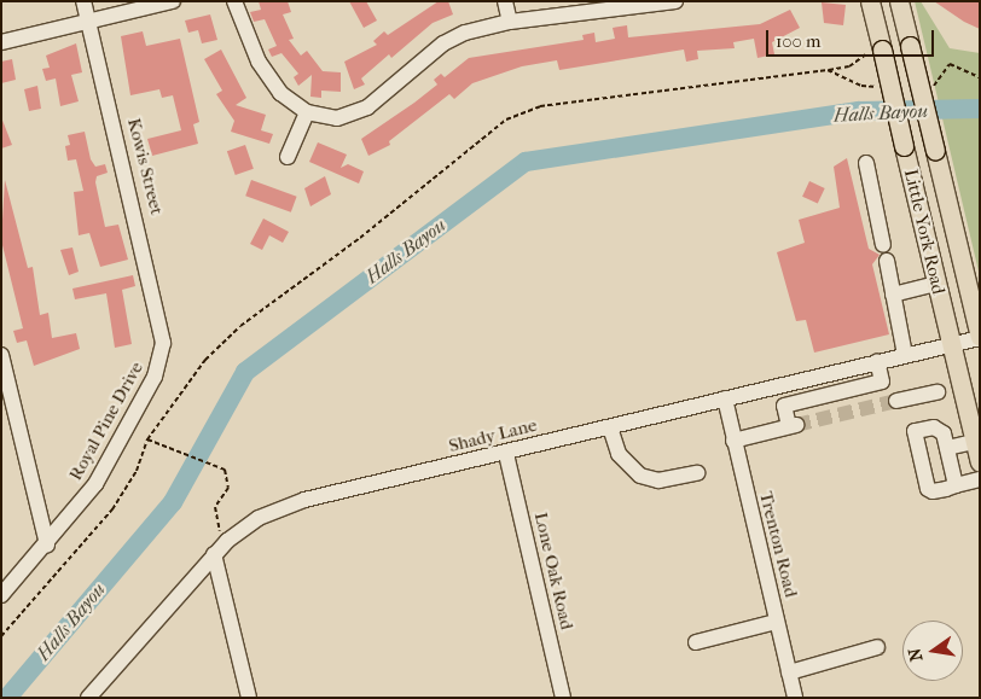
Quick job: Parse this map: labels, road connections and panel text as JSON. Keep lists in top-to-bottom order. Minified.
{"streets":{"main road":["Little York Road"],"street":["Kowis Street","Royal Pine Drive","Shady Lane","Trenton Road","Lone Oak Road"]},"crossings":[["Kowis Street","Royal Pine Drive"],["Little York Road","Shady Lane"],["Shady Lane","Trenton Road"],["Shady Lane","Lone Oak Road"]],"water":["Halls Bayou"],"scale_bar":"100 m","north":"left"}
